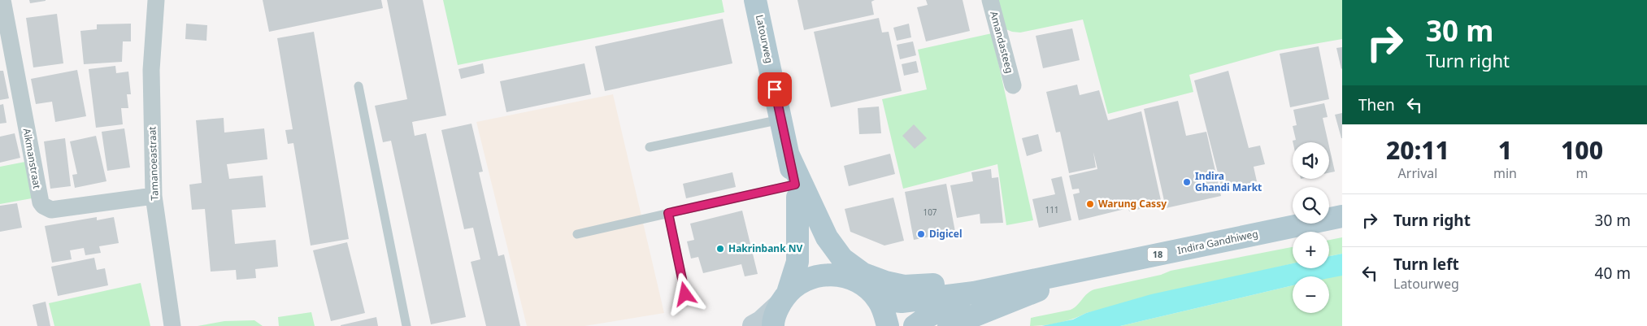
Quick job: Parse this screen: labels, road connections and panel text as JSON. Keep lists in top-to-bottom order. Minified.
{"streets":{"main road":["Latourweg","Indira Gandhiweg","18"],"street":["Amandasteeg","Aikmanstraat","Tamanoeastraat"]},"crossings":[["Aikmanstraat","Tamanoeastraat"]],"places":["Indira Ghandi Markt","Warung Cassy","Digicel","Hakrinbank NV"],"house_numbers":["111","107"],"page":{"turn":["30 m","Turn right"],"then":"Then","eta":["20:11","Arrival","1","min","100","m"],"map_buttons":["+","−"],"list":[{"name":"Turn right","value":"30 m"},{"name":"Turn left","note":"Latourweg","value":"40 m"}]}}
